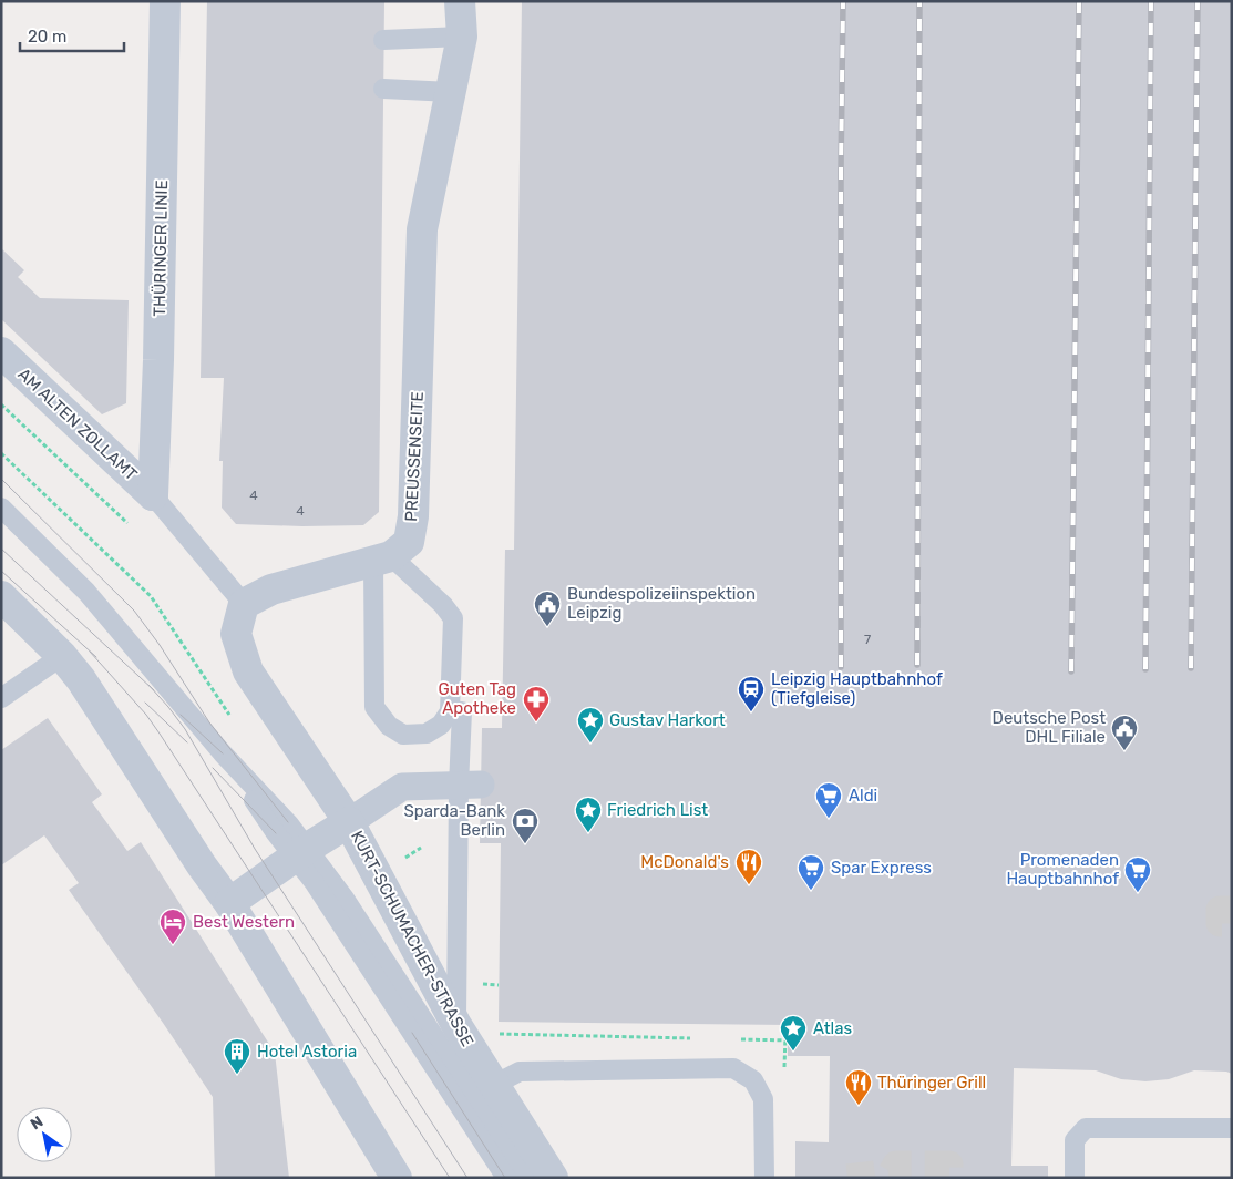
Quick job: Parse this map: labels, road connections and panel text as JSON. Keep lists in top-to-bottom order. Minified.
{"streets":{"street":["THÜRINGER LINIE","AM ALTEN ZOLLAMT","PREUSSENSEITE","KURT-SCHUMACHER-STRASSE"]},"crossings":[["THÜRINGER LINIE","AM ALTEN ZOLLAMT"]],"places":{"public building":["Bundespolizeiinspektion Leipzig","Deutsche Post DHL Filiale"],"station":["Leipzig Hauptbahnhof (Tiefgleise)"],"pharmacy":["Guten Tag Apotheke"],"place":["Gustav Harkort","Friedrich List","Atlas"],"supermarket":["Aldi","Spar Express","Promenaden Hauptbahnhof"],"bank":["Sparda-Bank Berlin"],"restaurant":["McDonald's","Thüringer Grill"],"hotel":["Best Western"],"building":["Hotel Astoria"]},"house_numbers":["4","4","7"],"scale_bar":"20 m","north":"top left"}
